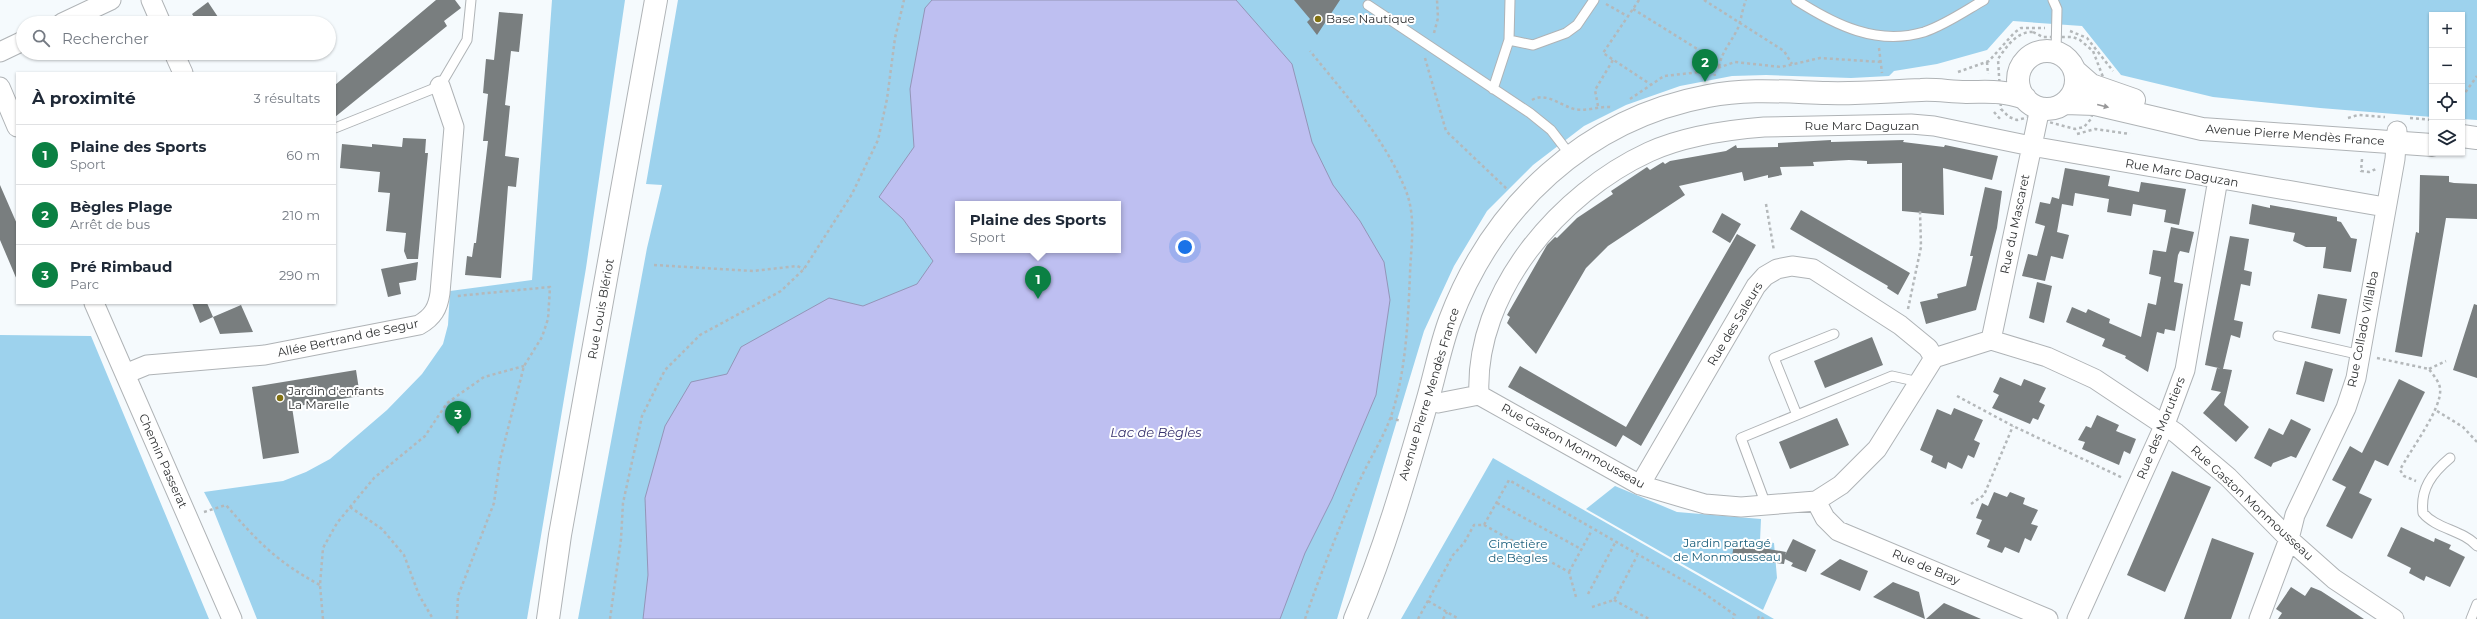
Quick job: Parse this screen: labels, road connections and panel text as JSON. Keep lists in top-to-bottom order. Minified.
{"streets":{"street":["Rue Marc Daguzan","Avenue Pierre Mendès France","Rue du Mascaret","Rue Louis Blériot","Rue des Saleurs","Rue Collado Villalba","Allée Bertrand de Segur","Rue des Morutiers","Rue Gaston Monmousseau","Chemin Passerat","Rue de Bray"]},"crossings":[["Rue Marc Daguzan","Rue du Mascaret"],["Rue Marc Daguzan","Rue Collado Villalba"],["Rue Marc Daguzan","Rue des Morutiers"],["Rue Marc Daguzan","Rue Gaston Monmousseau"],["Avenue Pierre Mendès France","Rue du Mascaret"],["Avenue Pierre Mendès France","Rue Collado Villalba"],["Rue du Mascaret","Rue Gaston Monmousseau"],["Rue des Saleurs","Rue Gaston Monmousseau"],["Rue Collado Villalba","Rue Gaston Monmousseau"],["Allée Bertrand de Segur","Chemin Passerat"],["Rue des Morutiers","Rue Gaston Monmousseau"],["Rue Gaston Monmousseau","Rue de Bray"]],"water":["Lac de Bègles"],"parks":["Jardin partagé de Monmousseau","Cimetière de Bègles"],"places":["Base Nautique","Jardin d'enfants La Marelle"],"page":{"map_buttons":["+","−"],"search":"Rechercher","pins":["2","1","3"],"heading":["À proximité","3 résultats"],"list":[{"mark":"1","name":"Plaine des Sports","note":"Sport","value":"60 m"},{"mark":"2","name":"Bègles Plage","note":"Arrêt de bus","value":"210 m"},{"mark":"3","name":"Pré Rimbaud","note":"Parc","value":"290 m"}],"popup":["Plaine des Sports","Sport"]}}
